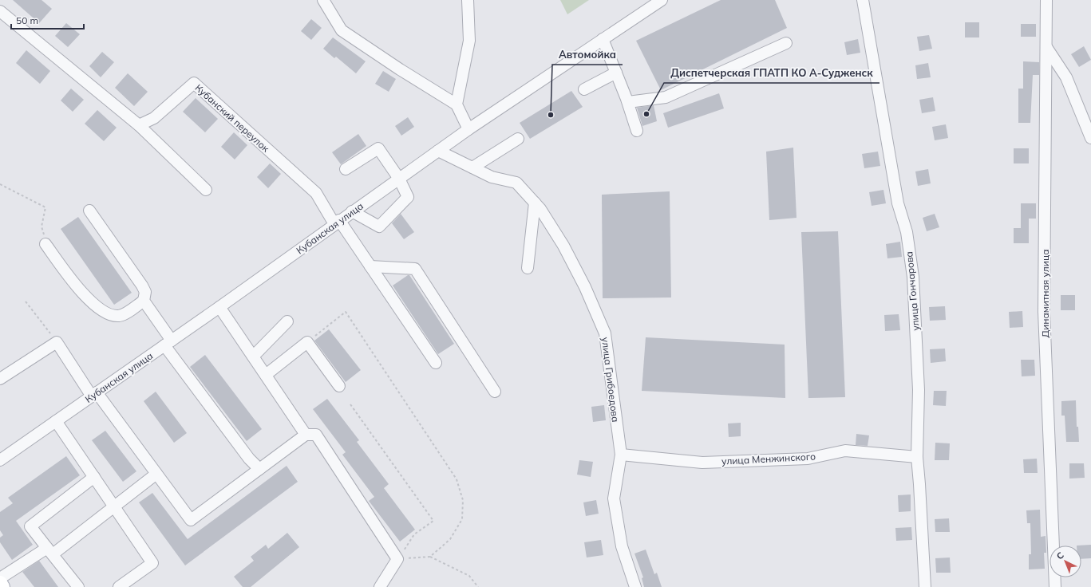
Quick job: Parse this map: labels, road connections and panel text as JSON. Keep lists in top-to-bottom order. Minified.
{"streets":{"street":["Кубанский переулок","Кубанская улица","улица Гончарова","Динамитная улица","улица Грибоедова","улица Менжинского"]},"crossings":[["Кубанский переулок","Кубанская улица"],["Кубанская улица","улица Грибоедова"],["улица Гончарова","улица Менжинского"],["улица Грибоедова","улица Менжинского"]],"places":["Диспетчерская ГПАТП КО А-Судженск","Автомойка"],"scale_bar":"50 m","north":"top left"}
